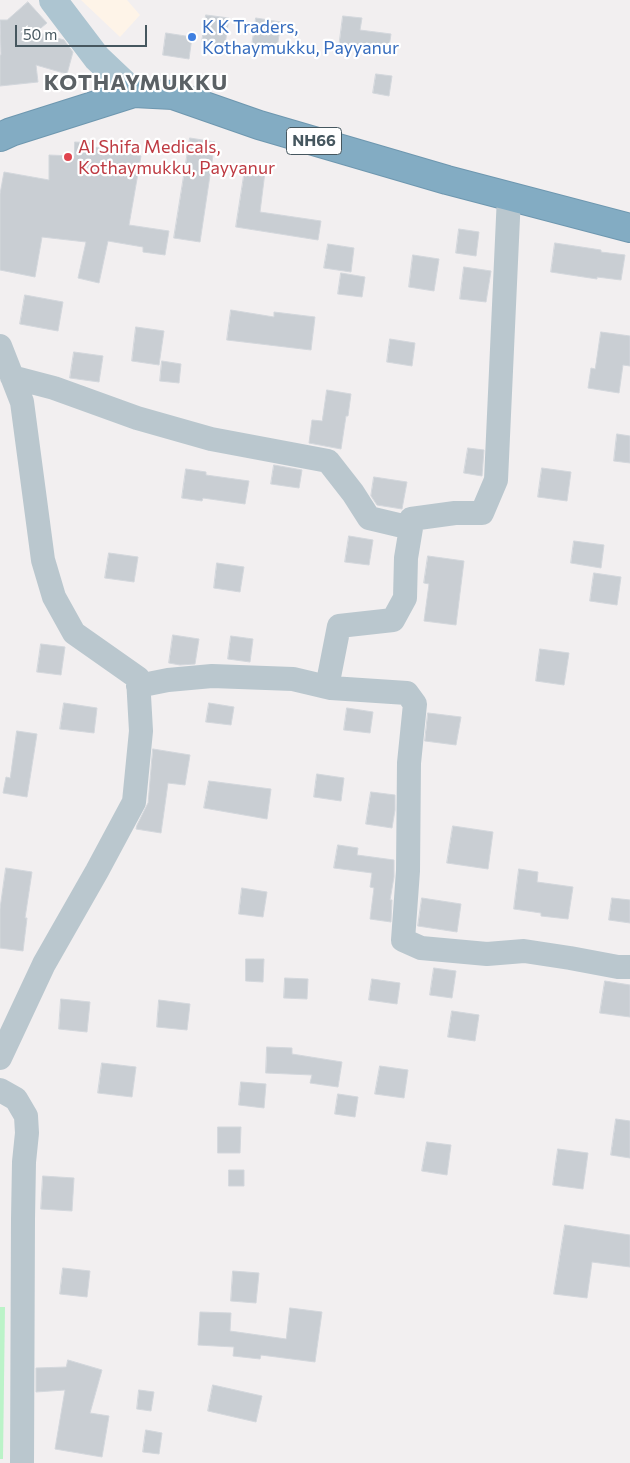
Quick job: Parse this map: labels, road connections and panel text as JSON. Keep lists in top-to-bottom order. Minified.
{"streets":{"highway":["NH66"]},"districts":["KOTHAYMUKKU"],"places":["K K Traders, Kothaymukku, Payyanur","Al Shifa Medicals, Kothaymukku, Payyanur"],"scale_bar":"50 m"}
